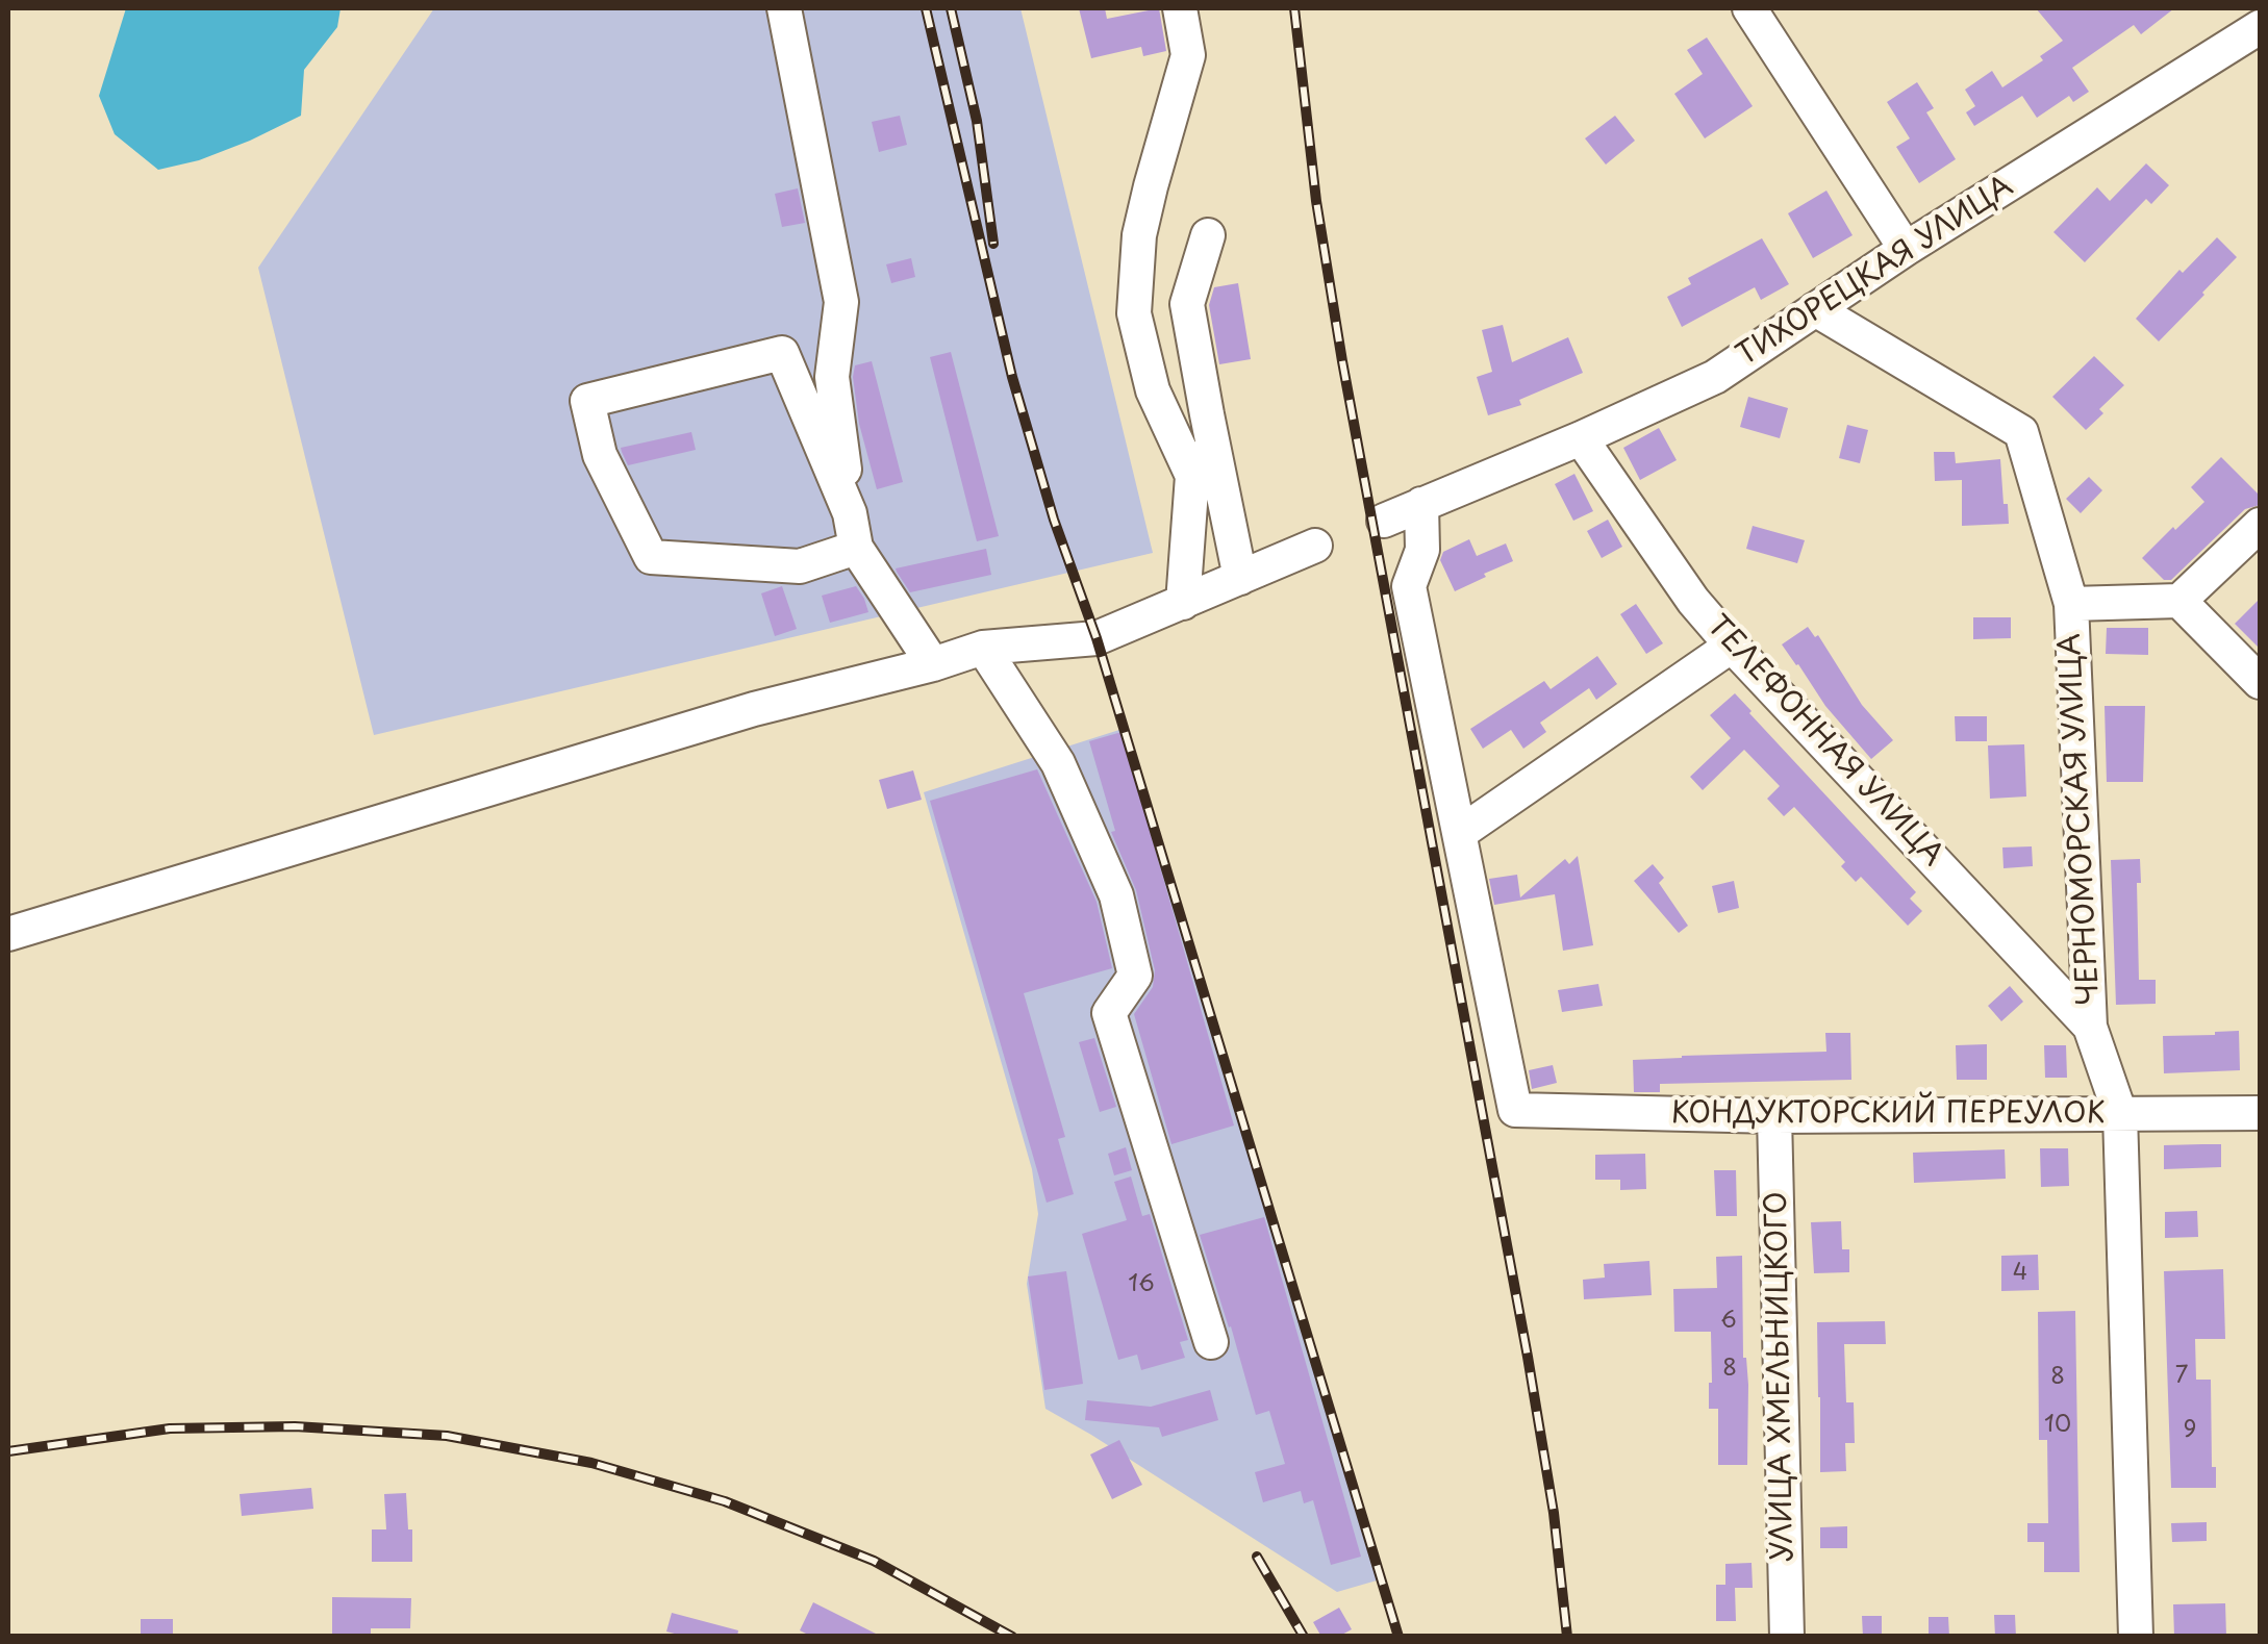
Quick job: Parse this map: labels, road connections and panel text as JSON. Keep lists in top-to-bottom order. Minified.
{"streets":{"street":["ТИХОРЕЦКАЯ УЛИЦА","ТЕЛЕФОННАЯ УЛИЦА","ЧЕРНОМОРСКАЯ УЛИЦА","КОНДУКТОРСКИЙ ПЕРЕУЛОК","УЛИЦА ХМЕЛЬНИЦКОГО"]},"crossings":[["ТИХОРЕЦКАЯ УЛИЦА","ТЕЛЕФОННАЯ УЛИЦА"],["ТИХОРЕЦКАЯ УЛИЦА","ЧЕРНОМОРСКАЯ УЛИЦА"],["ТЕЛЕФОННАЯ УЛИЦА","ЧЕРНОМОРСКАЯ УЛИЦА"],["ЧЕРНОМОРСКАЯ УЛИЦА","КОНДУКТОРСКИЙ ПЕРЕУЛОК"],["КОНДУКТОРСКИЙ ПЕРЕУЛОК","УЛИЦА ХМЕЛЬНИЦКОГО"]],"house_numbers":["4","16","6","8","7","8","10","9"]}
